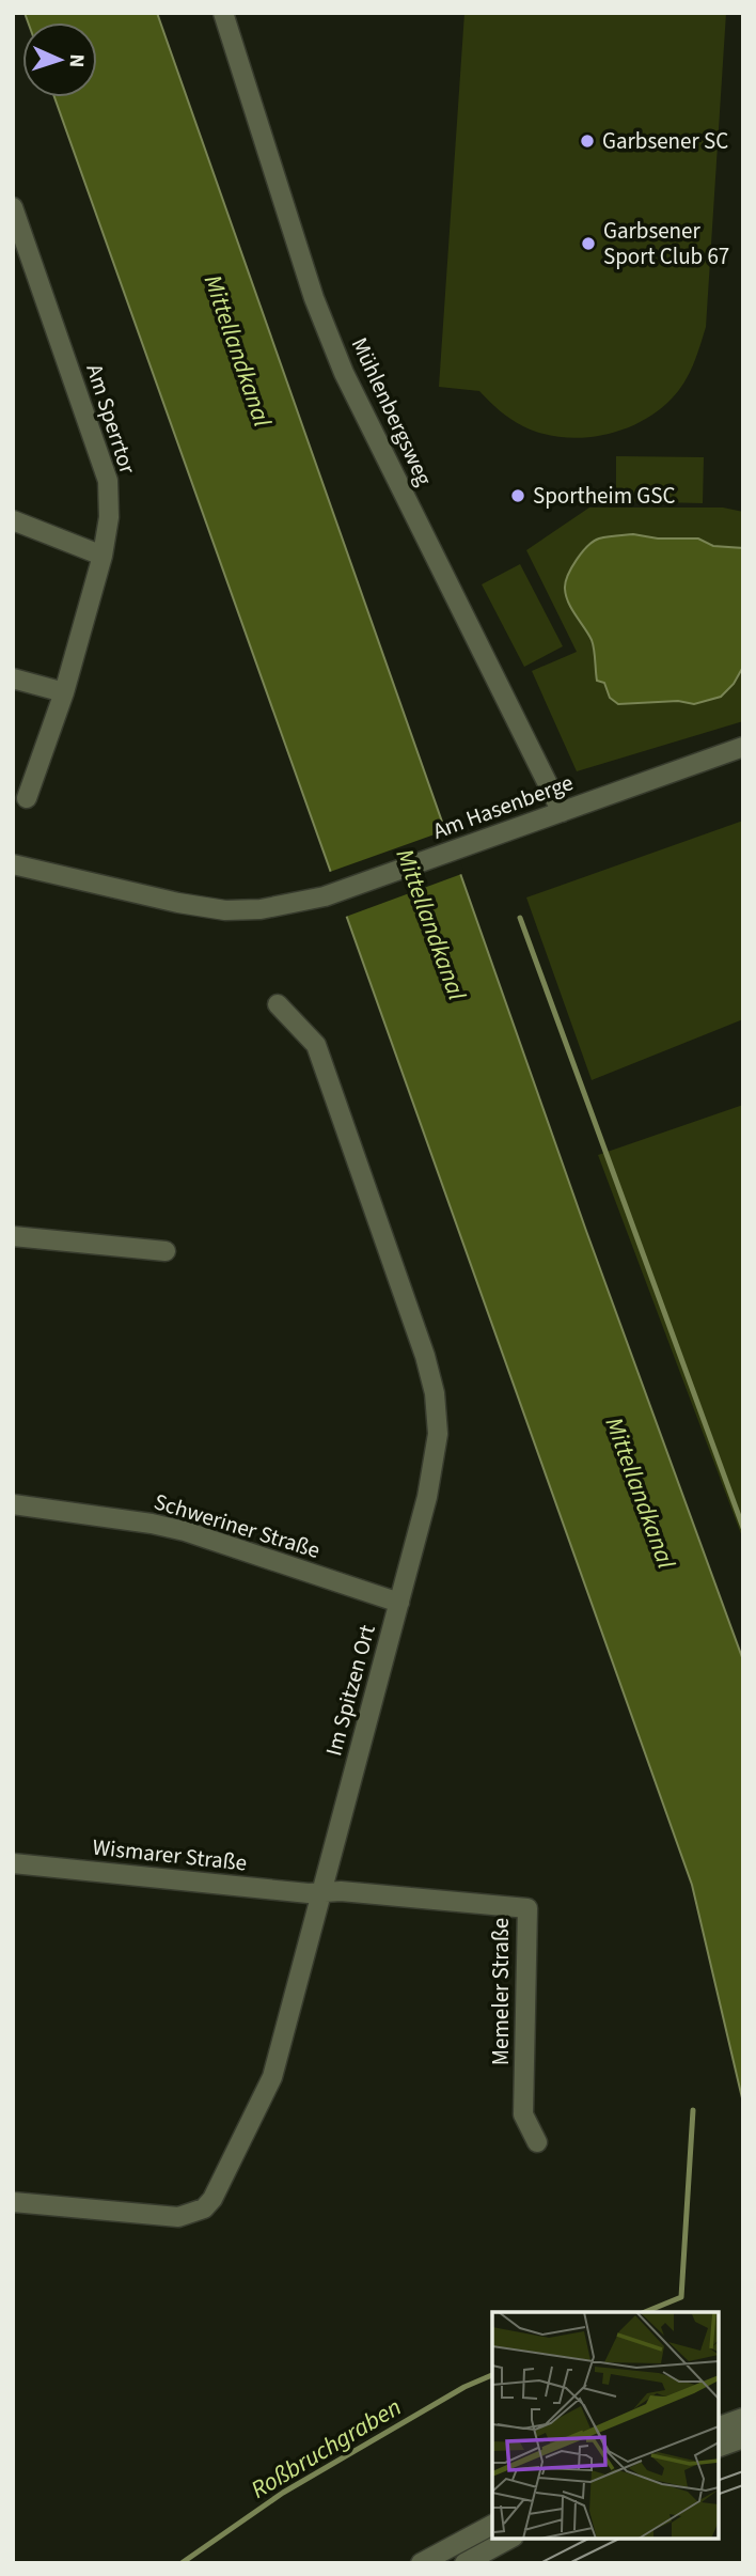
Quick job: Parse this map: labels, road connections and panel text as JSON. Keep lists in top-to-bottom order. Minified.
{"streets":{"street":["Mühlenbergsweg","Am Sperrtor","Am Hasenberge","Schweriner Straße","Im Spitzen Ort","Wismarer Straße","Memeler Straße"]},"crossings":[["Mühlenbergsweg","Am Hasenberge"],["Schweriner Straße","Im Spitzen Ort"],["Im Spitzen Ort","Wismarer Straße"],["Im Spitzen Ort","Memeler Straße"],["Wismarer Straße","Memeler Straße"]],"water":["Mittellandkanal","Roßbruchgraben"],"places":["Garbsener SC","Garbsener Sport Club 67","Sportheim GSC"],"north":"right"}
